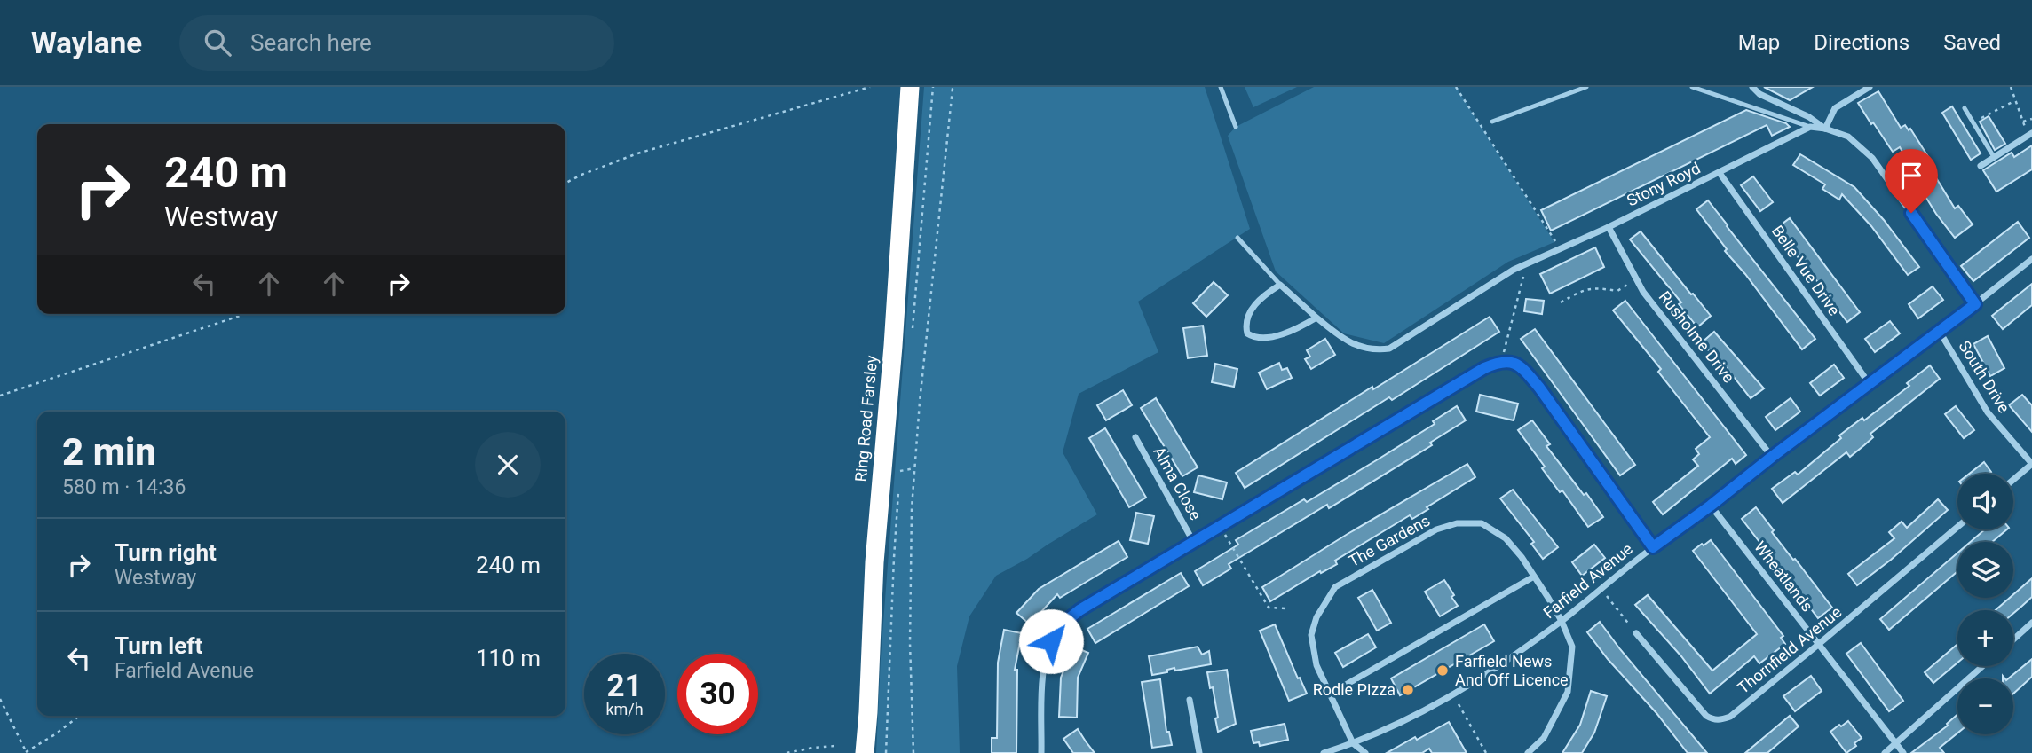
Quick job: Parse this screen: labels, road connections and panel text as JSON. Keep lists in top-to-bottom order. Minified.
{"streets":{"highway":["Ring Road Farsley"],"street":["Stony Royd","Belle Vue Drive","Rusholme Drive","South Drive","Alma Close","The Gardens","Wheatlands","Farfield Avenue","Thornfield Avenue"]},"crossings":[["Stony Royd","Belle Vue Drive"],["Stony Royd","Rusholme Drive"],["Belle Vue Drive","Farfield Avenue"],["Rusholme Drive","Farfield Avenue"],["South Drive","Farfield Avenue"],["The Gardens","Farfield Avenue"],["Wheatlands","Farfield Avenue"],["Wheatlands","Thornfield Avenue"]],"places":["Farfield News And Off Licence","Rodie Pizza"],"page":{"header":"Waylane","search":"Search here","nav":["Map","Directions","Saved"],"turn":["240 m","Westway"],"heading":["2 min","580 m · 14:36"],"map_buttons":["+","−"],"list":[{"name":"Turn right","note":"Westway","value":"240 m"},{"name":"Turn left","note":"Farfield Avenue","value":"110 m"}],"speed":"21 km/h","limit":"30"}}
